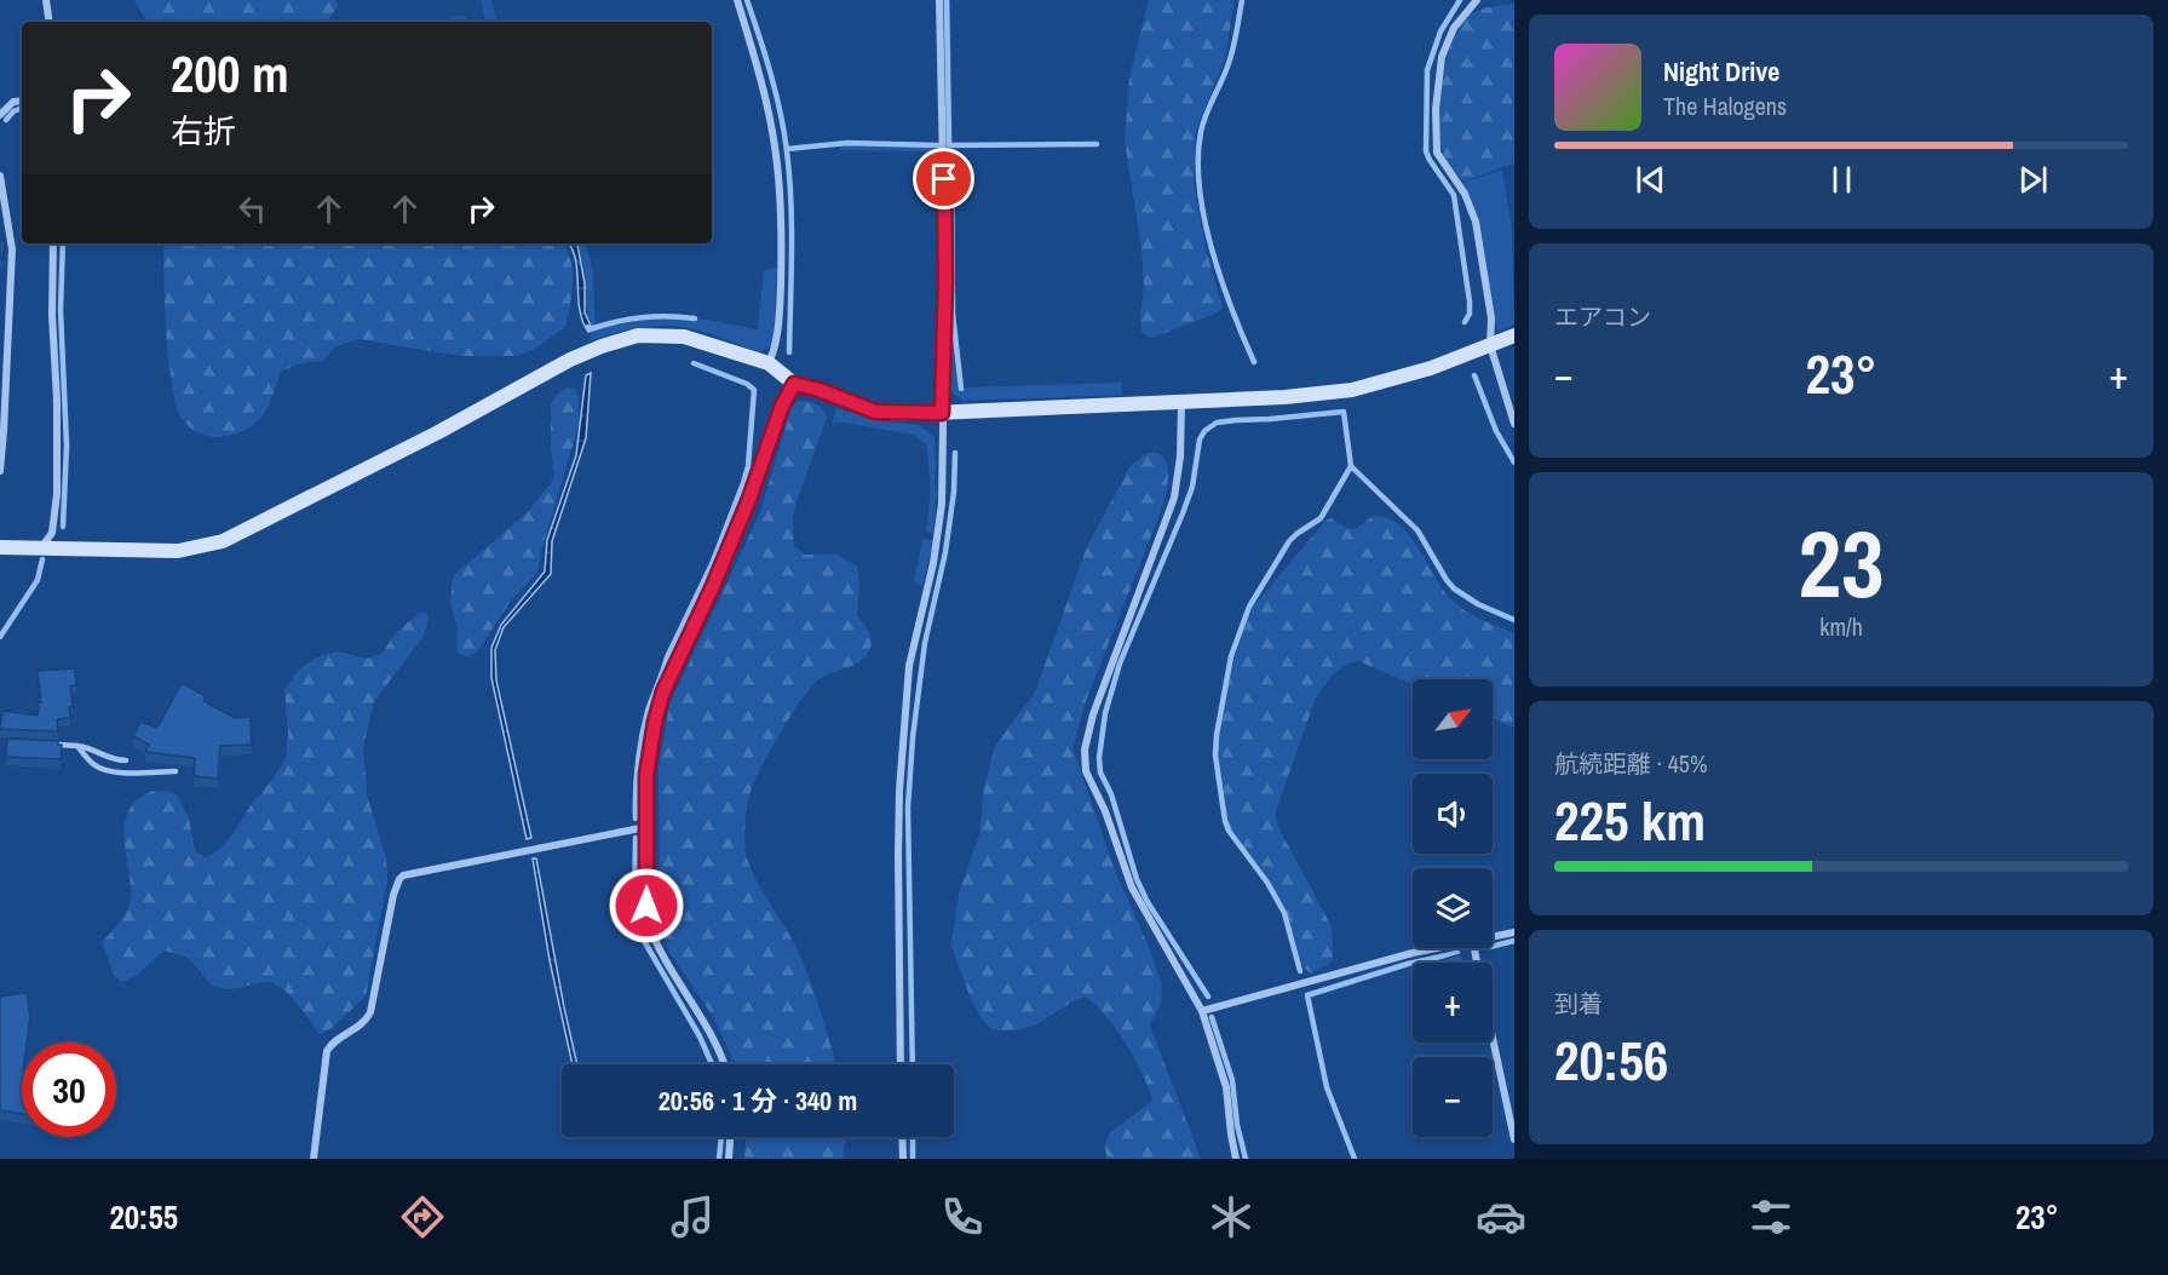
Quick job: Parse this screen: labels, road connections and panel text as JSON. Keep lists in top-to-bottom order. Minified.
{"north":"top right","page":{"turn":["200 m","右折"],"song":["Night Drive","The Halogens"],"tile":["エアコン",["23","km/h"],["航続距離 · 45%","225 km"],["到着","20:56"]],"heat":["−","23°","+"],"map_buttons":["+","−"],"limit":"30","trip":"20:56 · 1 分 · 340 m","tabs":["20:55","23°"]}}
